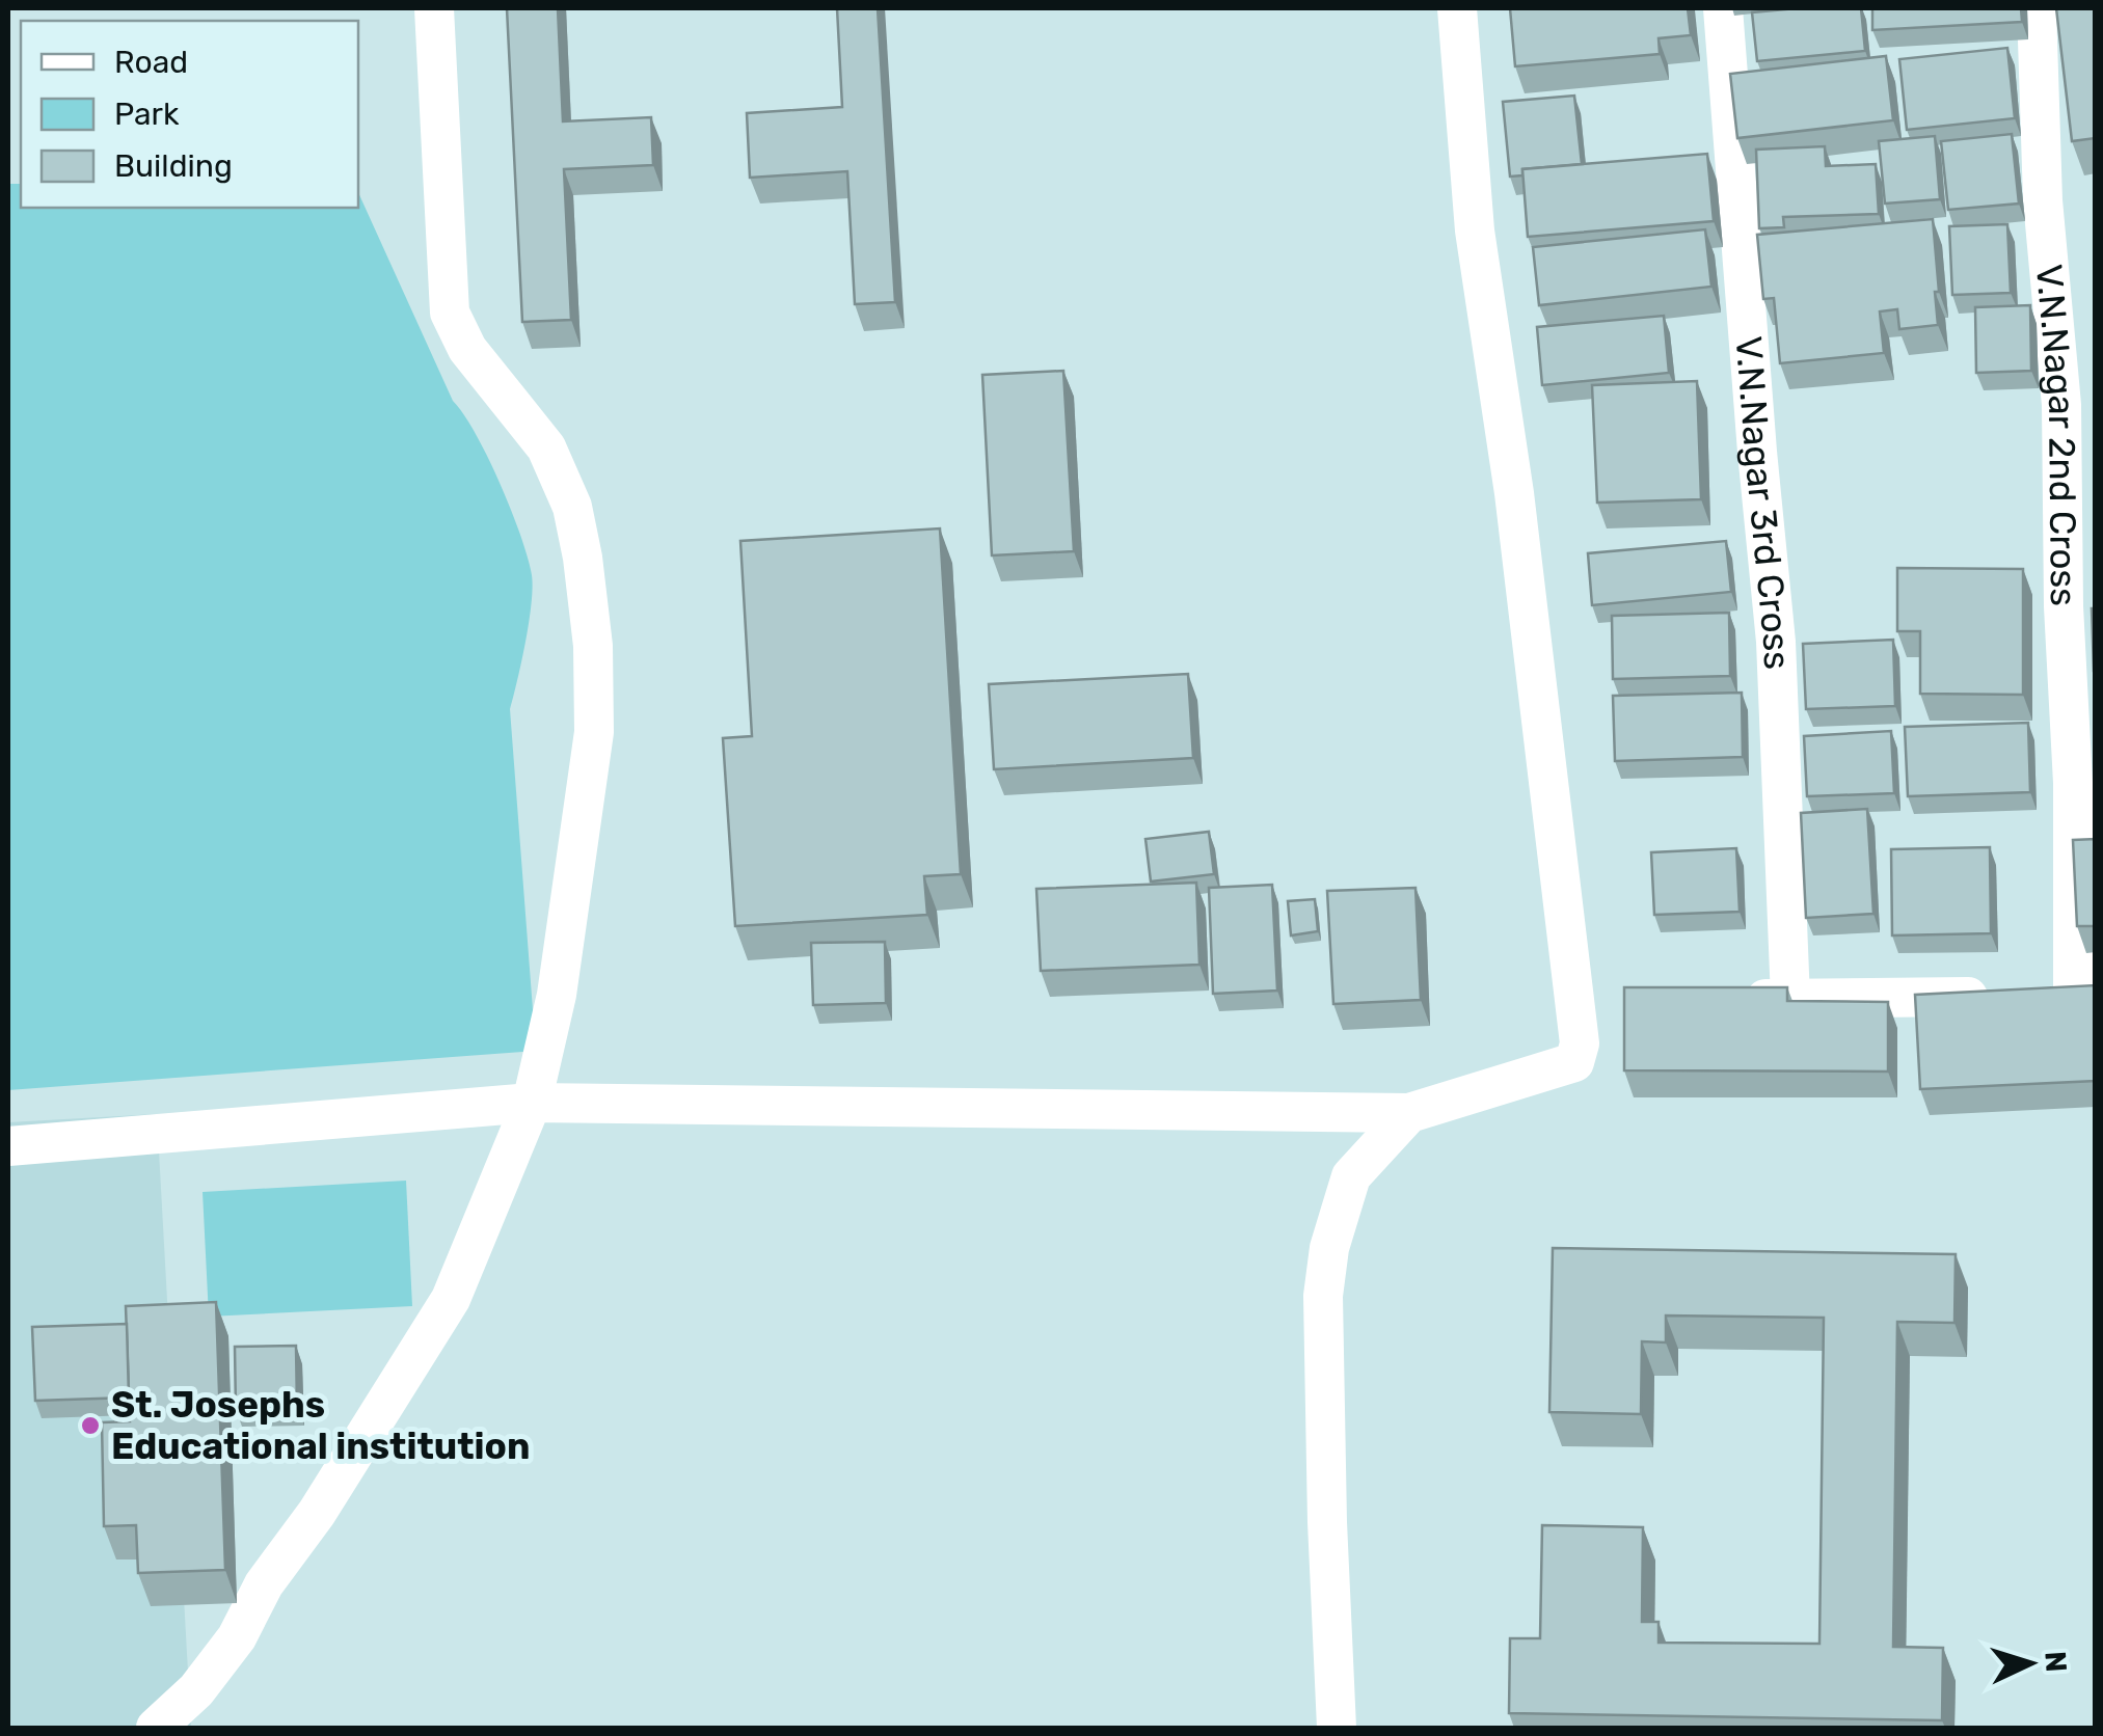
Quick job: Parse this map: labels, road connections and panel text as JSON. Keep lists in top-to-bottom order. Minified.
{"streets":{"street":["V.N.Nagar 2nd Cross","V.N.Nagar 3rd Cross"]},"places":["St. Josephs Educational institution"],"legend":["Road","Park","Building"],"north":"right"}
